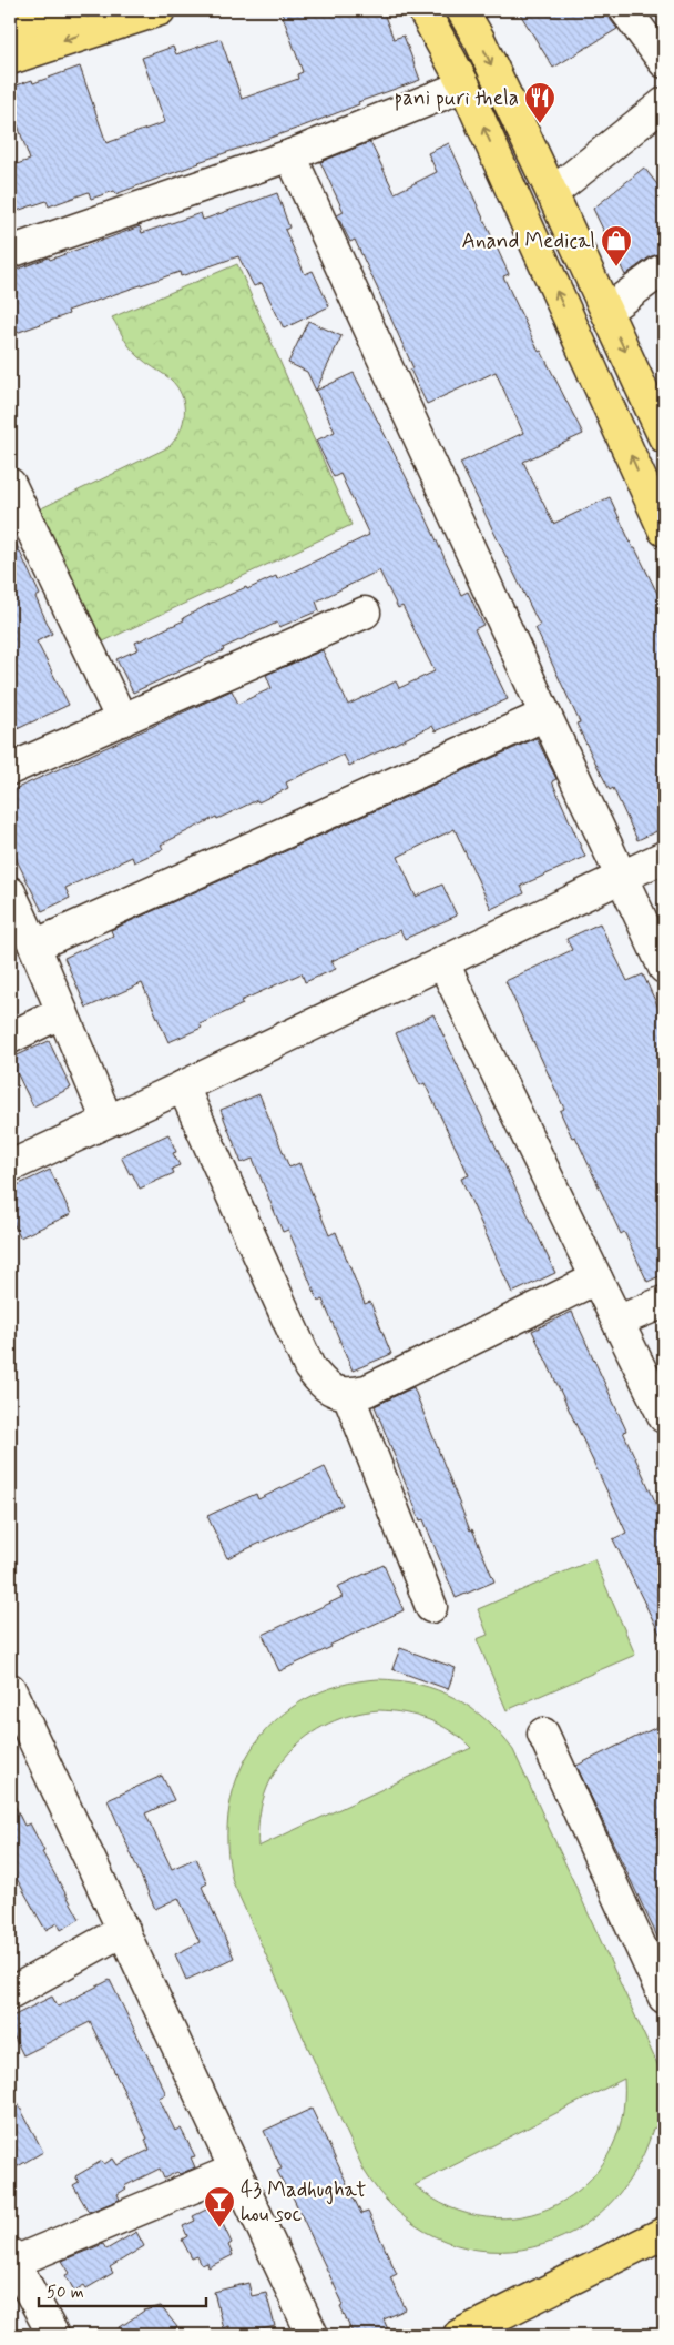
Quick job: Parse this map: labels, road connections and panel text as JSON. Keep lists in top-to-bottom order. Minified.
{"places":{"restaurant":["pani puri thela"],"shop":["Anand Medical"],"bar":["43 Madhughat hou soc"]},"scale_bar":"50 m"}
